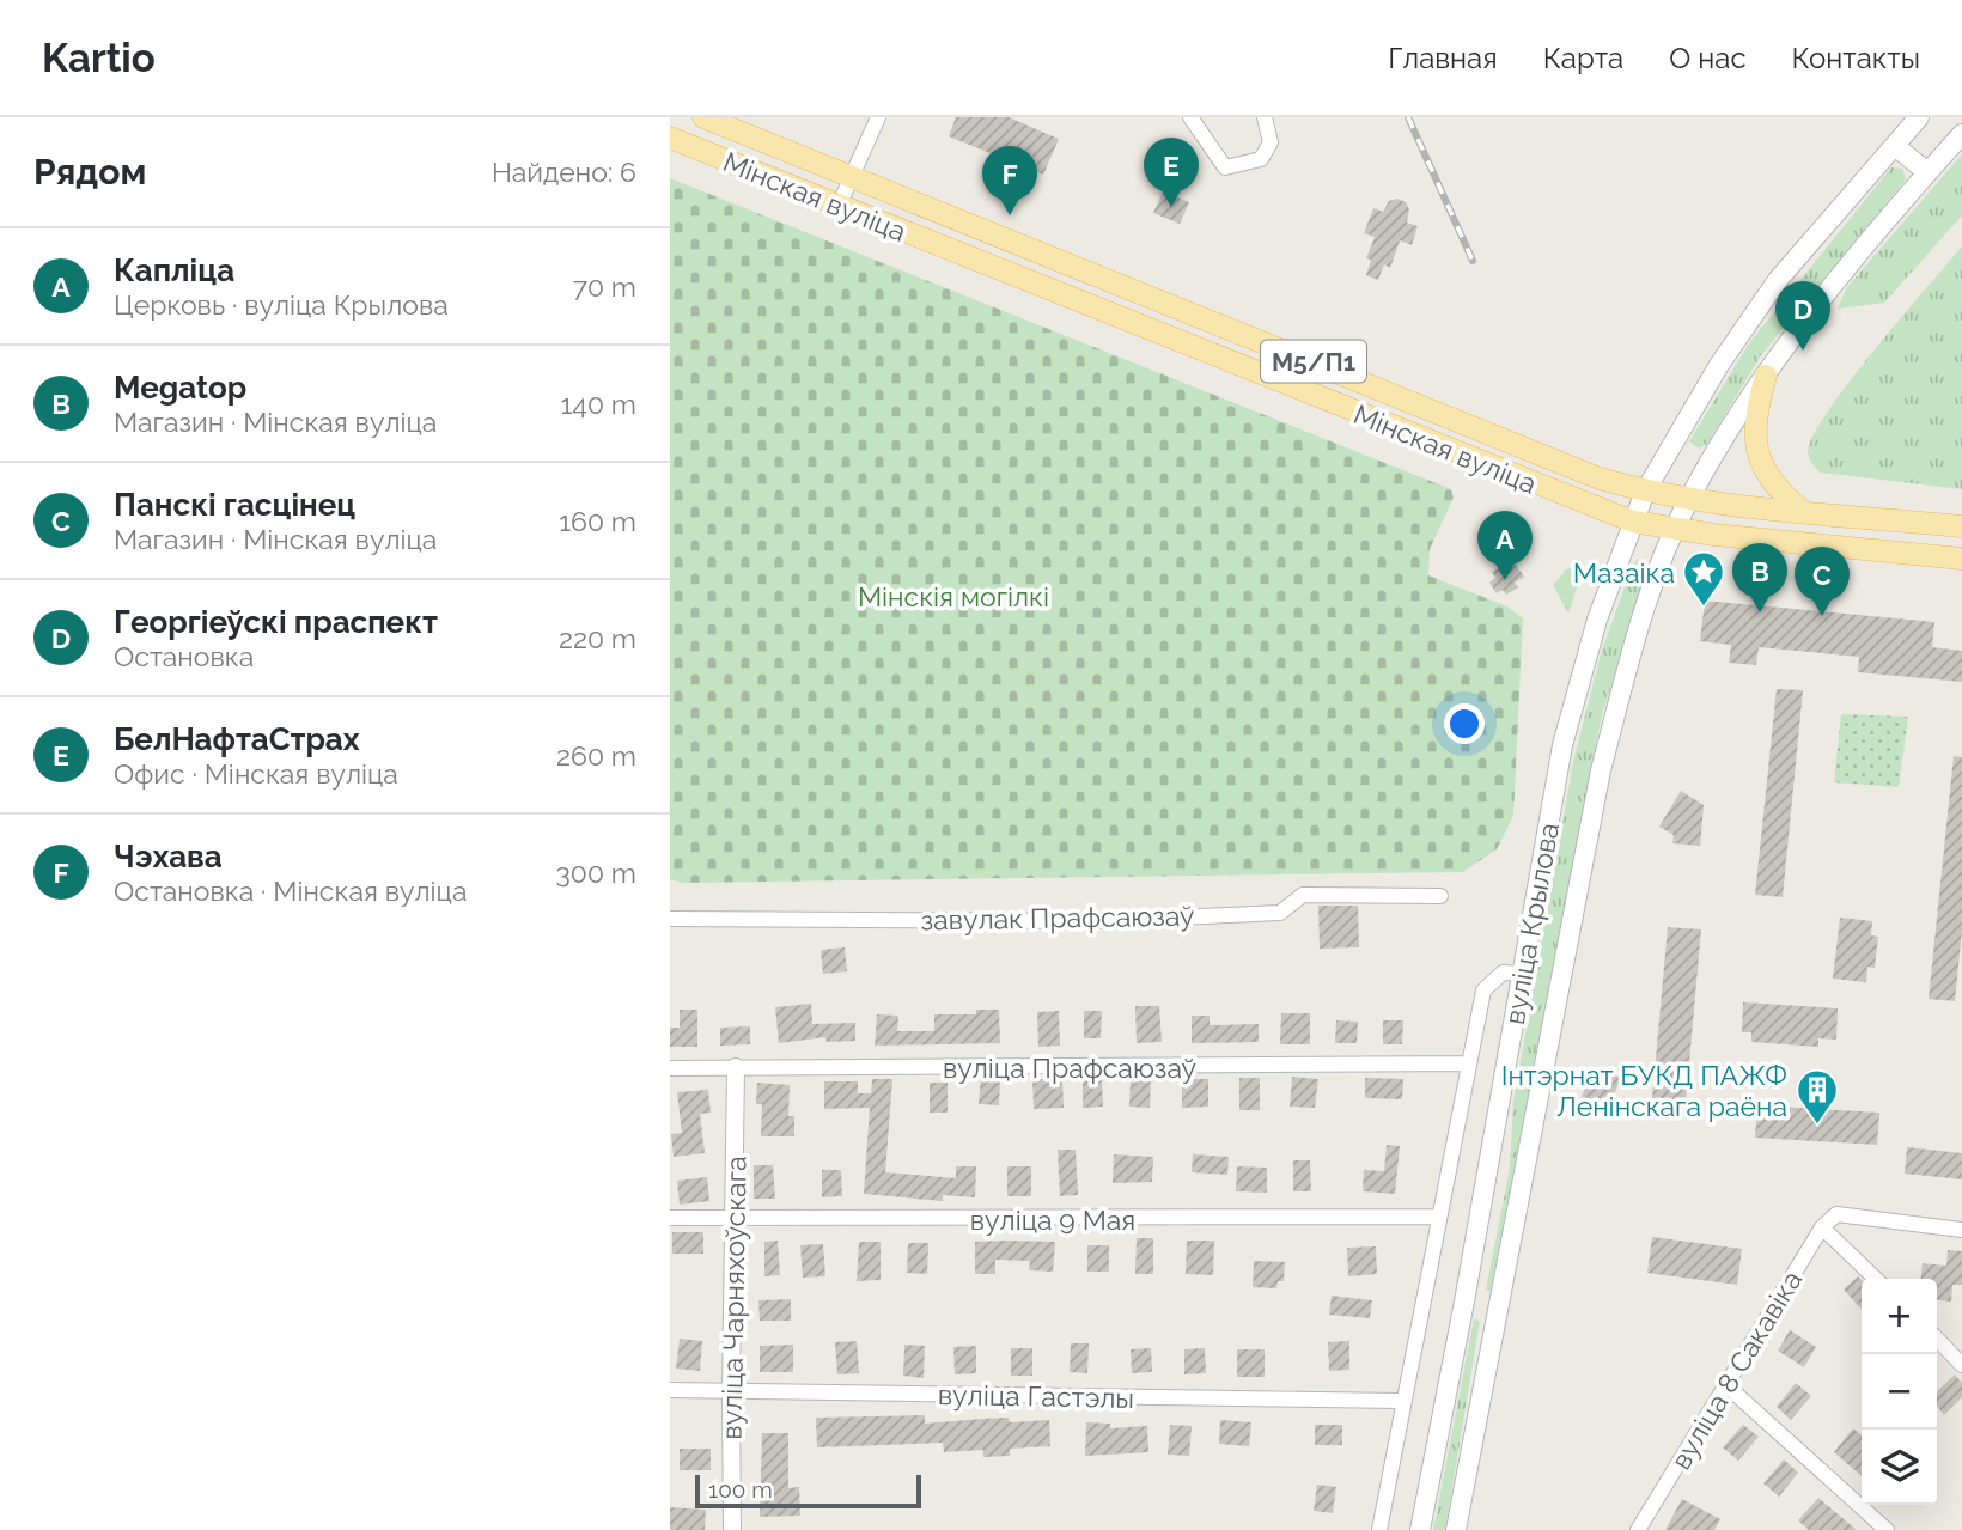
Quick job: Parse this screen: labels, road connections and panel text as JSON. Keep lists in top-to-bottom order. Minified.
{"streets":{"main road":["Мінская вуліца","М5/П1","вуліца Крылова"],"street":["завулак Прафсаюзаў","вуліца Прафсаюзаў","вуліца 9 Мая","вуліца Чарняхоўскага","вуліца 8 Сакавіка","вуліца Гастэлы"]},"crossings":[["Мінская вуліца","вуліца Крылова"],["вуліца Прафсаюзаў","вуліца Чарняхоўскага"],["вуліца 9 Мая","вуліца Чарняхоўскага"],["вуліца Чарняхоўскага","вуліца Гастэлы"]],"parks":["Мінскія могілкі"],"places":{"place":["Мазаіка"],"building":["Інтэрнат БУКД ПАЖФ Ленінскага раёна"]},"scale_bar":"100 m","page":{"header":"Kartio","nav":["Главная","Карта","О нас","Контакты"],"heading":["Рядом","Найдено: 6"],"pins":["E","F","D","A","B","C"],"list":[{"mark":"A","name":"Капліца","note":"Церковь · вуліца Крылова","value":"70 m"},{"mark":"B","name":"Megatop","note":"Магазин · Мінская вуліца","value":"140 m"},{"mark":"C","name":"Панскі гасцінец","note":"Магазин · Мінская вуліца","value":"160 m"},{"mark":"D","name":"Георгіеўскі праспект","note":"Остановка","value":"220 m"},{"mark":"E","name":"БелНафтаСтрах","note":"Офис · Мінская вуліца","value":"260 m"},{"mark":"F","name":"Чэхава","note":"Остановка · Мінская вуліца","value":"300 m"}],"map_buttons":["+","−"],"scale":"100 m"}}
